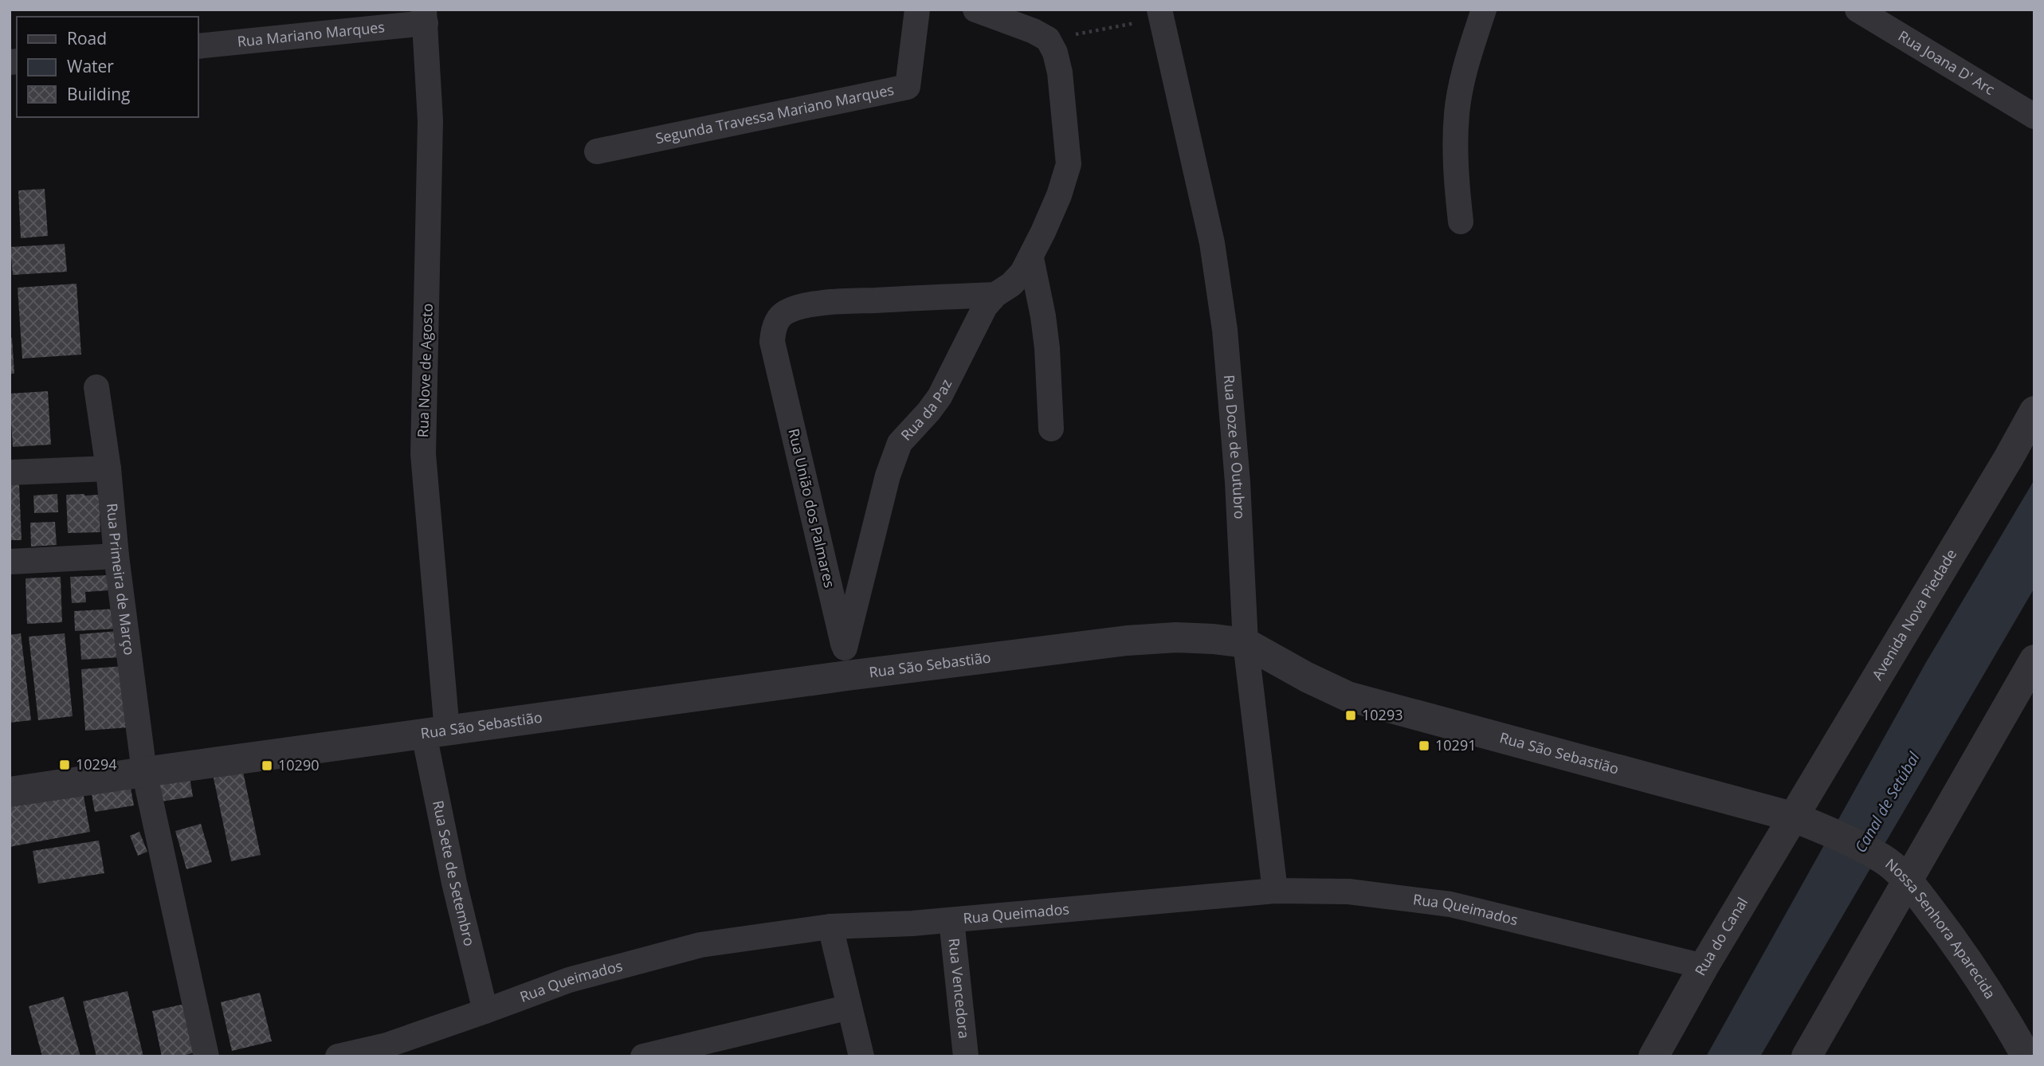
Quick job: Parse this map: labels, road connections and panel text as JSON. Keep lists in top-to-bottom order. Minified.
{"streets":{"street":["Rua Mariano Marques","Rua Joana D' Arc","Segunda Travessa Mariano Marques","Rua Nove de Agosto","Rua da Paz","Rua Doze de Outubro","Rua União dos Palmares","Rua Primeira de Março","Avenida Nova Piedade","Rua São Sebastião","Rua Sete de Setembro","Rua Queimados","Nossa Senhora Aparecida","Rua do Canal","Rua Vencedora"]},"crossings":[["Rua Mariano Marques","Rua Nove de Agosto"],["Rua Nove de Agosto","Rua São Sebastião"],["Rua Nove de Agosto","Rua Sete de Setembro"],["Rua da Paz","Rua União dos Palmares"],["Rua da Paz","Rua São Sebastião"],["Rua Doze de Outubro","Rua São Sebastião"],["Rua Doze de Outubro","Rua Queimados"],["Rua União dos Palmares","Rua São Sebastião"],["Rua Primeira de Março","Rua São Sebastião"],["Avenida Nova Piedade","Rua São Sebastião"],["Avenida Nova Piedade","Rua do Canal"],["Rua São Sebastião","Rua Sete de Setembro"],["Rua São Sebastião","Nossa Senhora Aparecida"],["Rua São Sebastião","Rua do Canal"],["Rua Sete de Setembro","Rua Queimados"],["Rua Queimados","Rua do Canal"],["Rua Queimados","Rua Vencedora"]],"water":["Canal de Setúbal"],"places":{"transit":["10293","10291","10294","10290"]},"legend":["Road","Water","Building"]}
